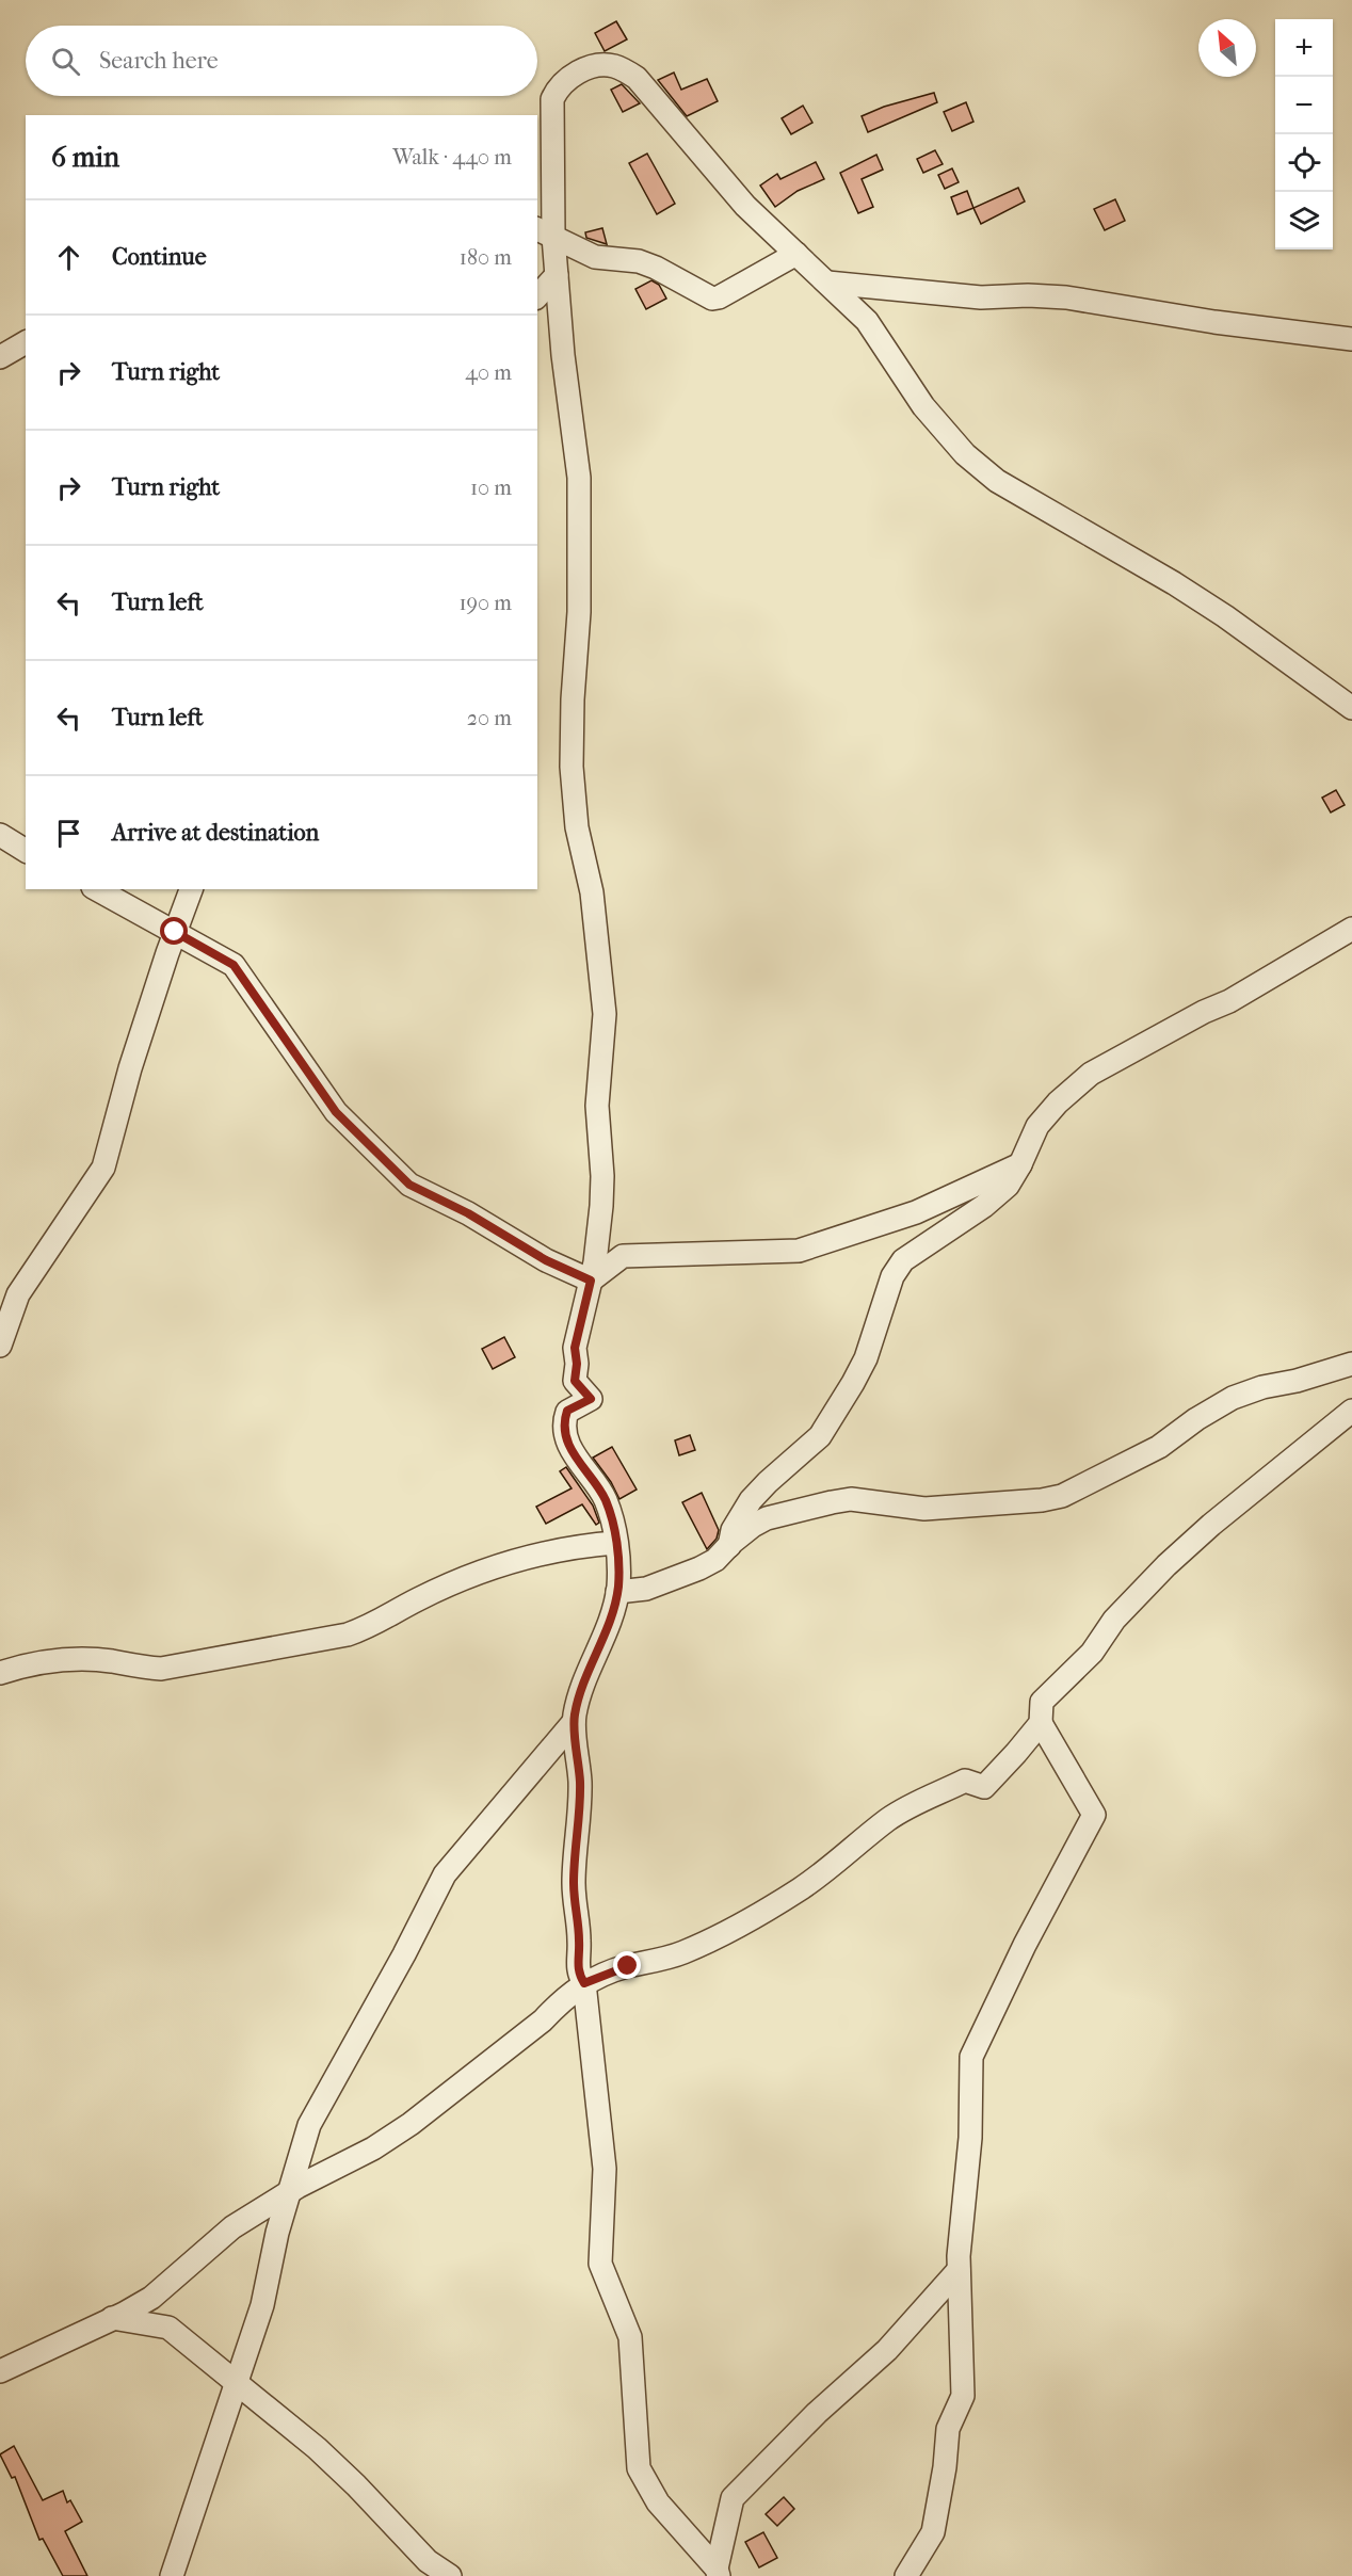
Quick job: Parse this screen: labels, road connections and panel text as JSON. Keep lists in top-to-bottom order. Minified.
{"north":"top left","page":{"map_buttons":["+","−"],"search":"Search here","heading":["6 min","Walk · 440 m"],"list":[["Continue","180 m"],["Turn right","40 m"],["Turn right","10 m"],["Turn left","190 m"],["Turn left","20 m"],"Arrive at destination"]}}
